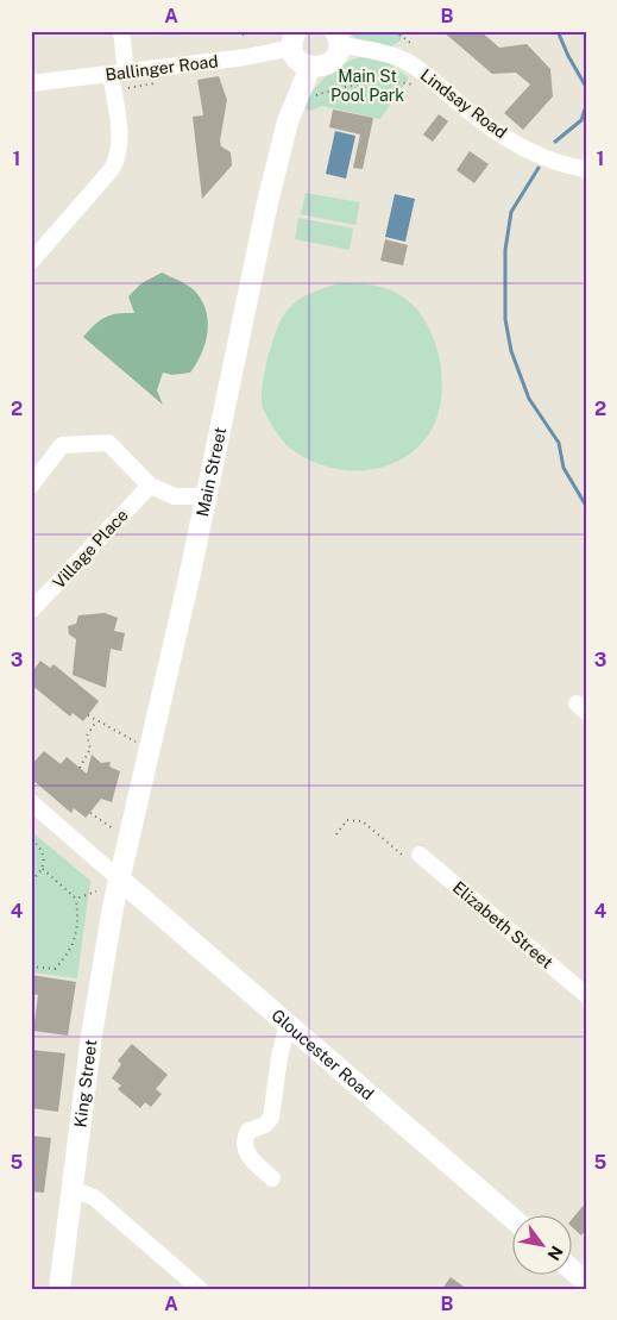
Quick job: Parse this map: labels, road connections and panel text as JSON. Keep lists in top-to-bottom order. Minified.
{"streets":{"main road":["Main Street","Gloucester Road","King Street"],"street":["Ballinger Road","Lindsay Road","Village Place","Elizabeth Street"]},"crossings":[["Main Street","Gloucester Road"],["Main Street","King Street"],["Gloucester Road","King Street"]],"parks":["Main St Pool Park"],"north":"bottom right","grid":{"columns":["A","B"],"rows":["1","2","3","4","5"]}}
